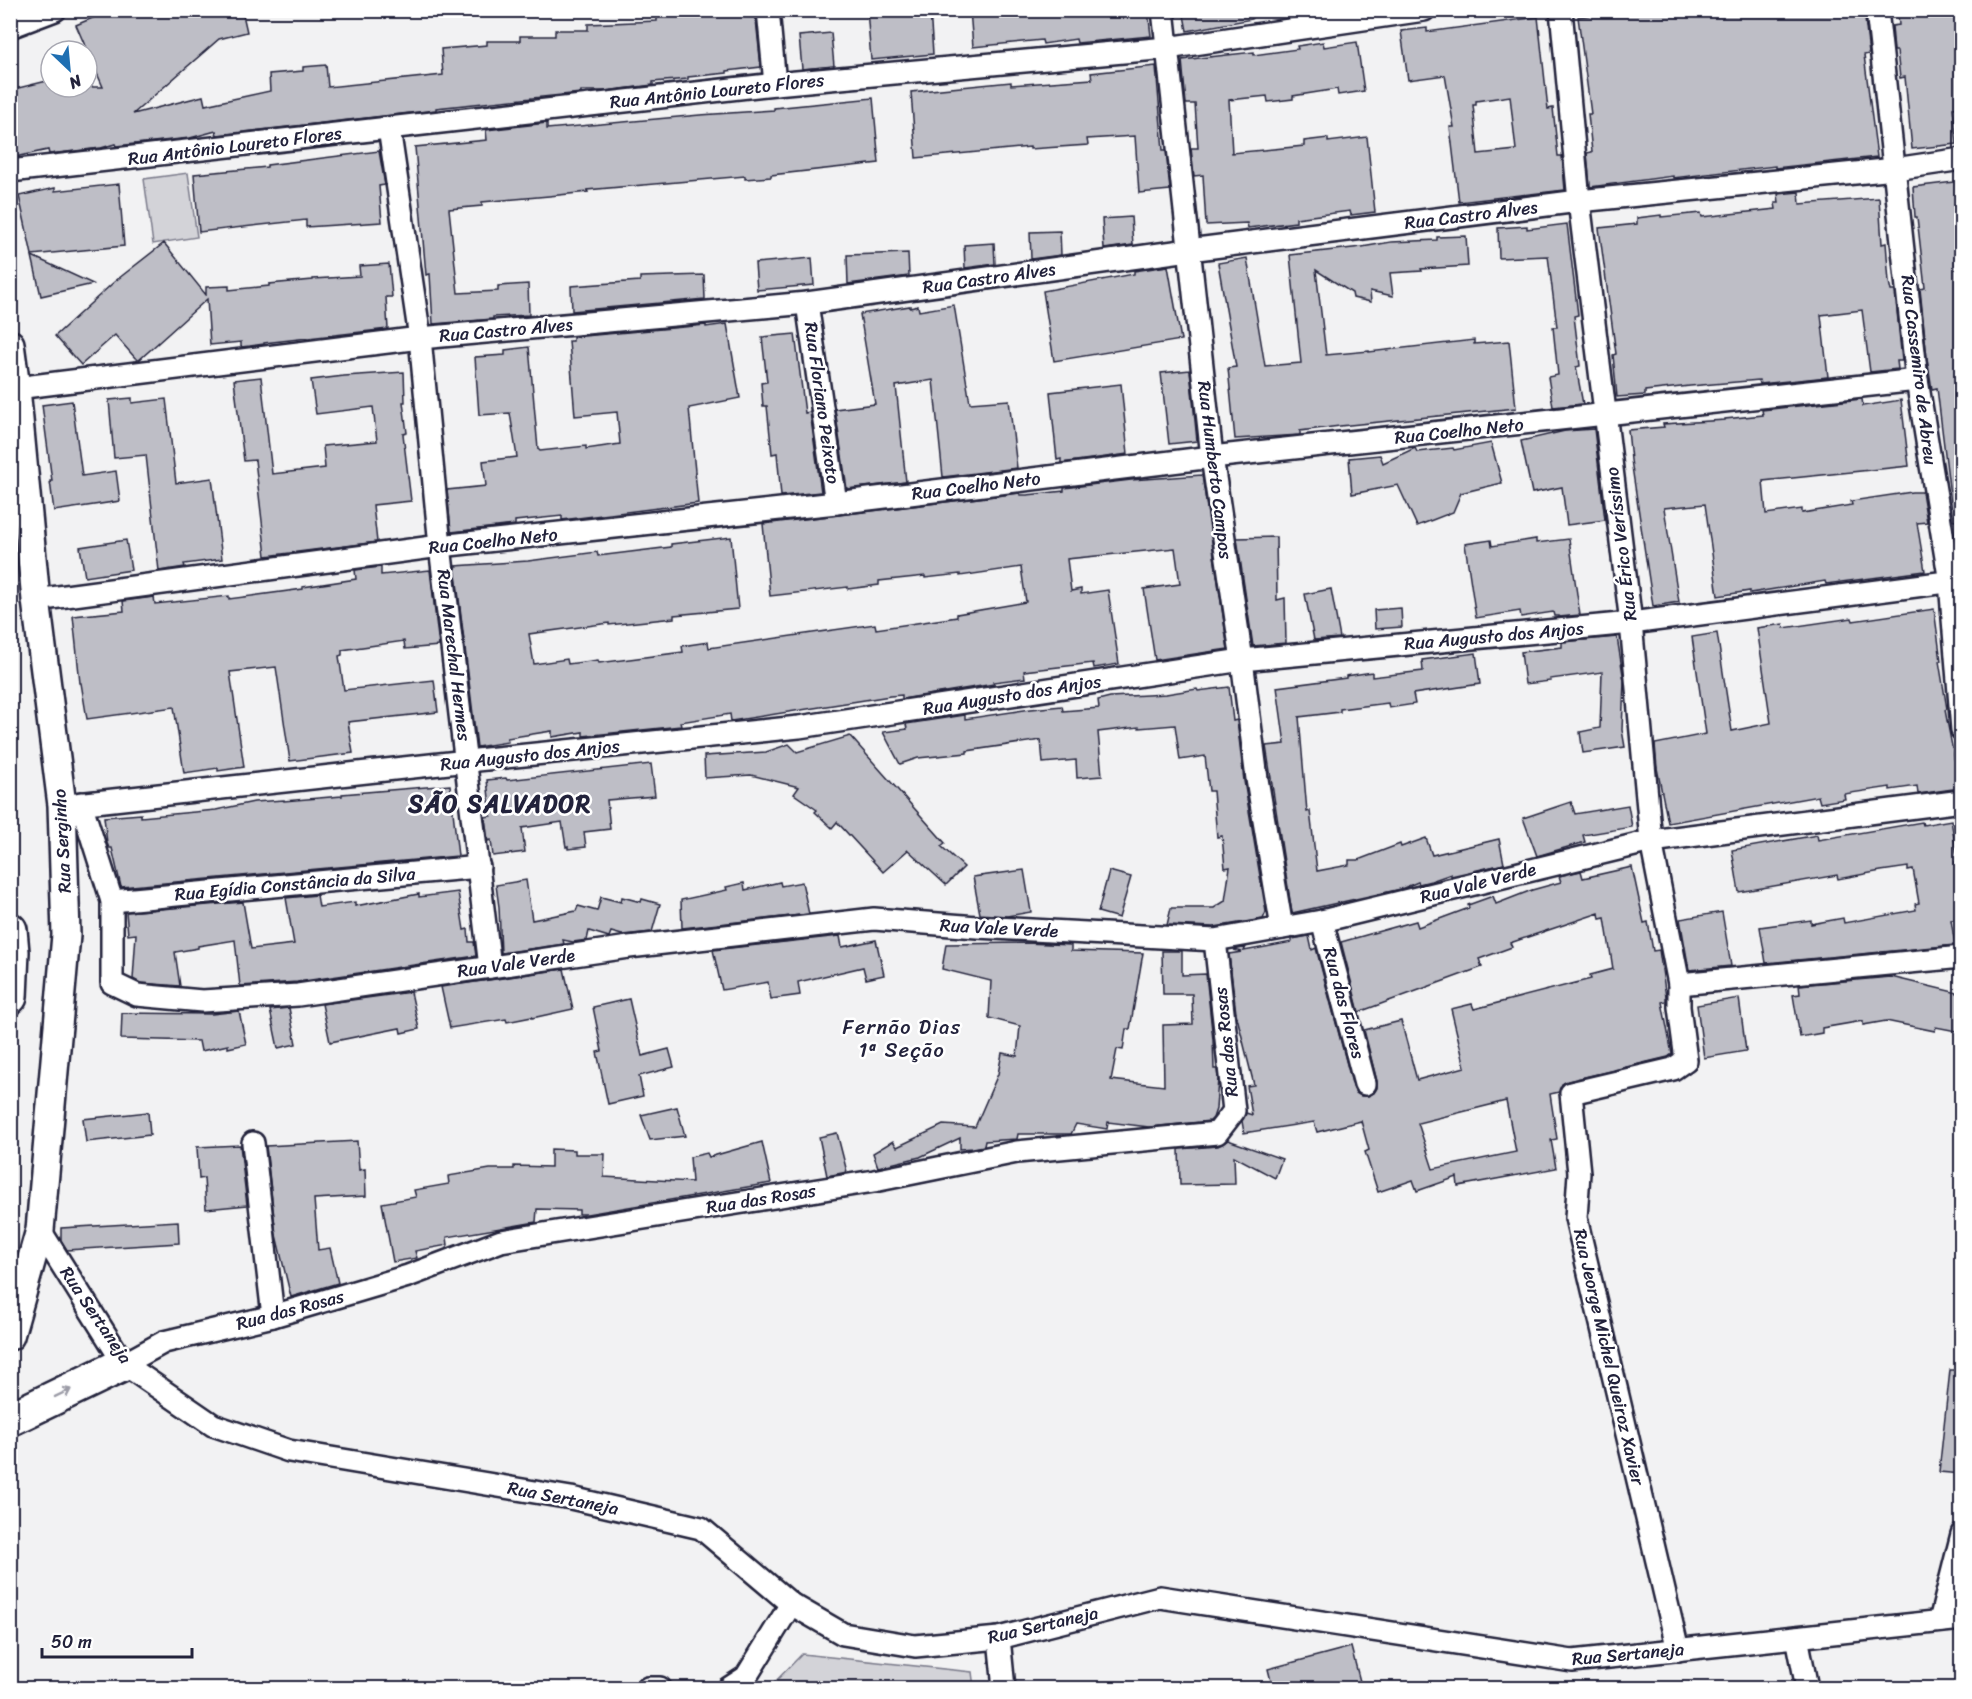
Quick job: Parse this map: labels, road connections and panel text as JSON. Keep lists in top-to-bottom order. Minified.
{"streets":{"street":["Rua Antônio Loureto Flores","Rua Castro Alves","Rua Cassemiro de Abreu","Rua Floriano Peixoto","Rua Coelho Neto","Rua Humberto Campos","Rua Érico Veríssimo","Rua Augusto dos Anjos","Rua Marechal Hermes","Rua Serginho","Rua Vale Verde","Rua Egídia Constância da Silva","Rua das Flores","Rua das Rosas","Rua Sertaneja","Rua Jeorge Michel Queiroz Xavier"]},"crossings":[["Rua Antônio Loureto Flores","Rua Humberto Campos"],["Rua Antônio Loureto Flores","Rua Marechal Hermes"],["Rua Castro Alves","Rua Cassemiro de Abreu"],["Rua Castro Alves","Rua Floriano Peixoto"],["Rua Castro Alves","Rua Humberto Campos"],["Rua Castro Alves","Rua Érico Veríssimo"],["Rua Castro Alves","Rua Marechal Hermes"],["Rua Castro Alves","Rua Serginho"],["Rua Cassemiro de Abreu","Rua Coelho Neto"],["Rua Cassemiro de Abreu","Rua Augusto dos Anjos"],["Rua Floriano Peixoto","Rua Coelho Neto"],["Rua Coelho Neto","Rua Humberto Campos"],["Rua Coelho Neto","Rua Érico Veríssimo"],["Rua Coelho Neto","Rua Marechal Hermes"],["Rua Coelho Neto","Rua Serginho"],["Rua Humberto Campos","Rua Augusto dos Anjos"],["Rua Humberto Campos","Rua Vale Verde"],["Rua Érico Veríssimo","Rua Augusto dos Anjos"],["Rua Érico Veríssimo","Rua Vale Verde"],["Rua Érico Veríssimo","Rua Jeorge Michel Queiroz Xavier"],["Rua Augusto dos Anjos","Rua Marechal Hermes"],["Rua Augusto dos Anjos","Rua Serginho"],["Rua Marechal Hermes","Rua Vale Verde"],["Rua Marechal Hermes","Rua Egídia Constância da Silva"],["Rua Serginho","Rua Sertaneja"],["Rua Vale Verde","Rua Egídia Constância da Silva"],["Rua Vale Verde","Rua das Flores"],["Rua Vale Verde","Rua das Rosas"],["Rua das Rosas","Rua Sertaneja"],["Rua Sertaneja","Rua Jeorge Michel Queiroz Xavier"]],"districts":["SÃO SALVADOR","Fernão Dias 1ª Seção"],"scale_bar":"50 m","north":"bottom right"}
